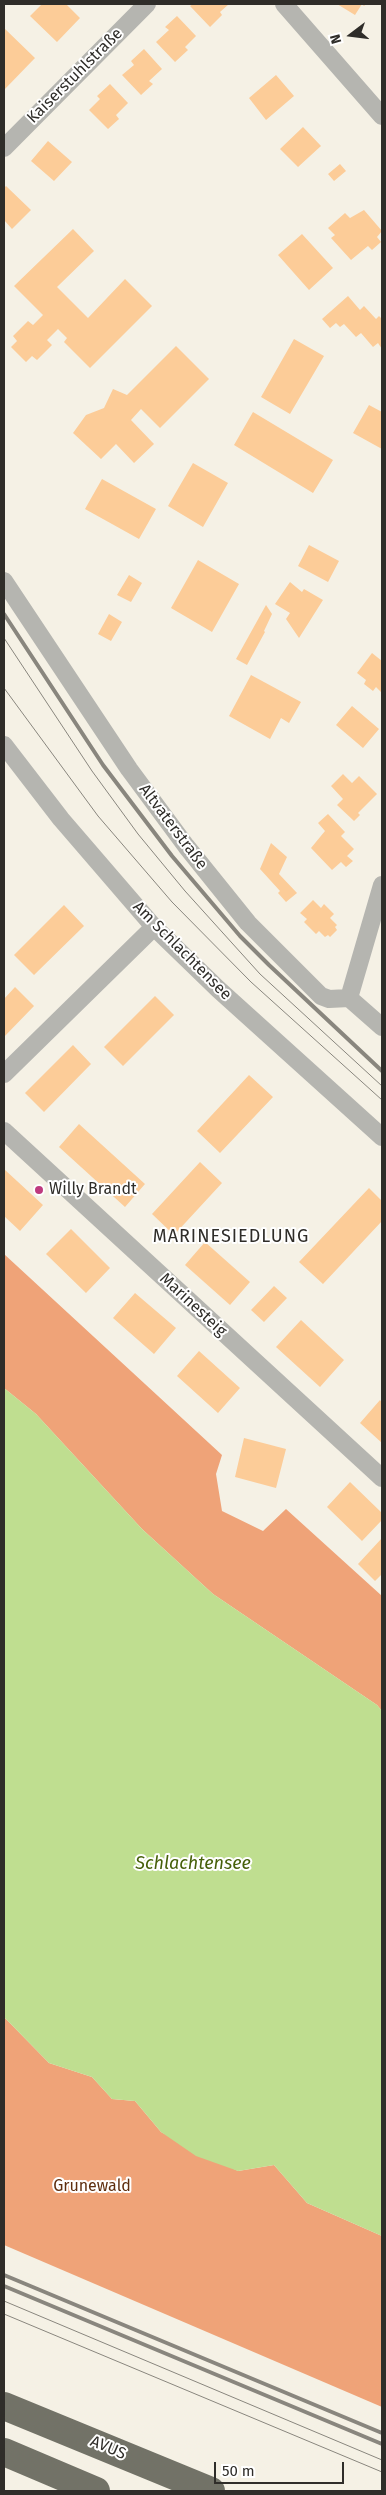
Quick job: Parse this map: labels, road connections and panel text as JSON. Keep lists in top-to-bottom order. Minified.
{"streets":{"highway":["AVUS"],"street":["Kaiserstuhlstraße","Altvaterstraße","Am Schlachtensee","Marinesteig"]},"districts":["MARINESIEDLUNG"],"water":["Schlachtensee"],"parks":["Grunewald"],"places":["Willy Brandt"],"scale_bar":"50 m","north":"left"}
